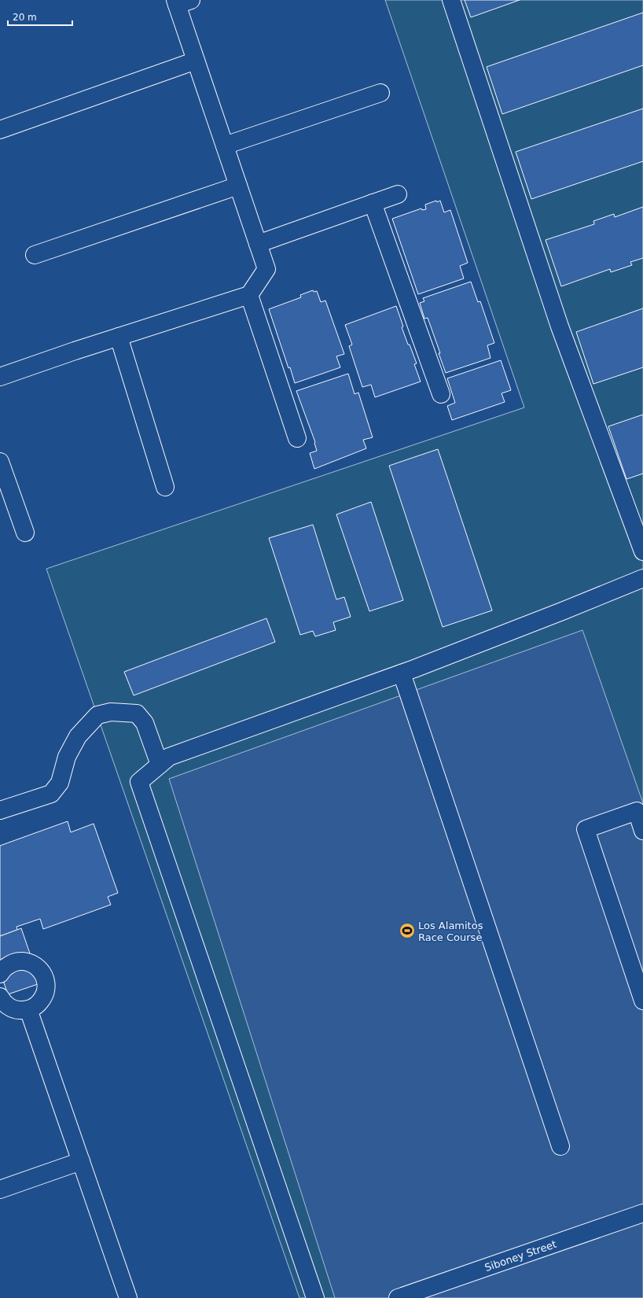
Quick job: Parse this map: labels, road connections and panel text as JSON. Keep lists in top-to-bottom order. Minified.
{"streets":{"street":["Siboney Street"]},"places":{"sports":["Los Alamitos Race Course"]},"scale_bar":"20 m"}
